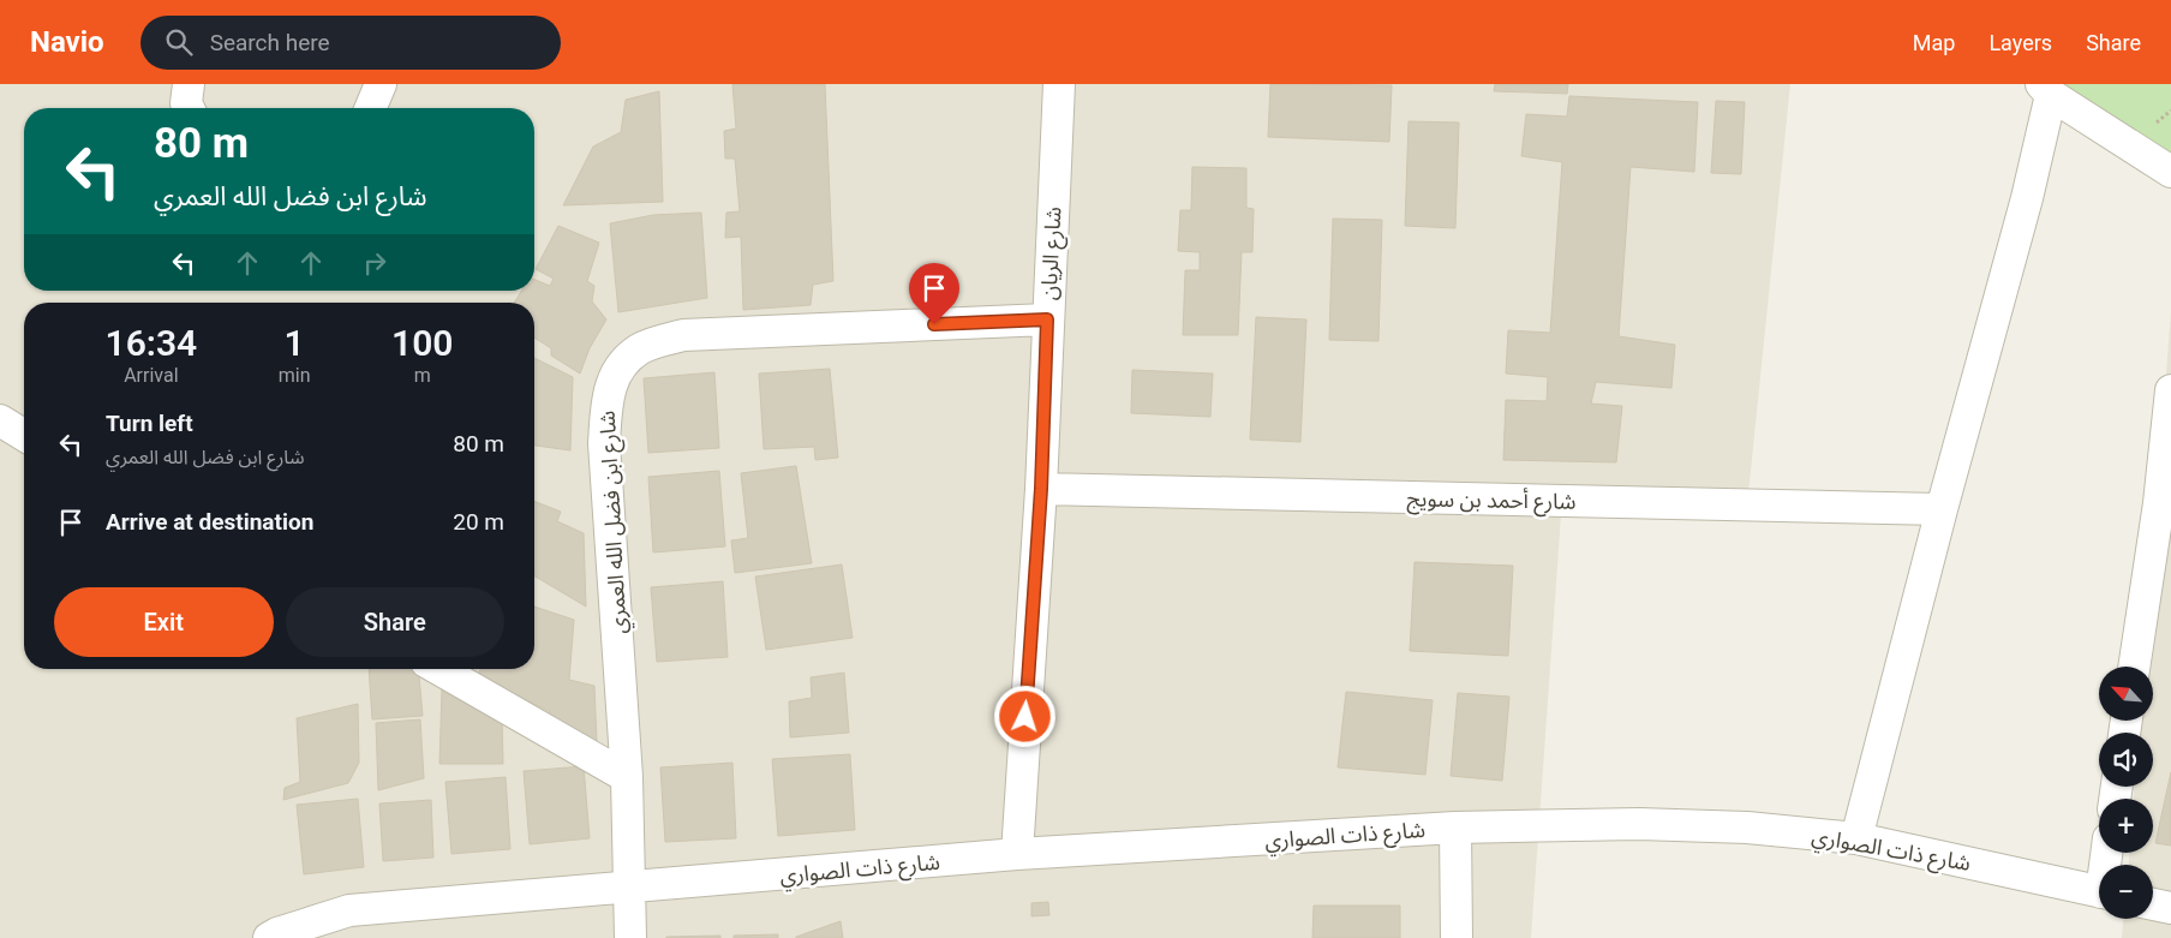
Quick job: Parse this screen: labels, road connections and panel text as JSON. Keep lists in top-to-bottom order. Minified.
{"streets":{"street":["شارع الريان","شارع أحمد بن سويج","شارع ابن فضل الله العمري","شارع ذات الصواري"]},"crossings":[["شارع الريان","شارع أحمد بن سويج"],["شارع الريان","شارع ابن فضل الله العمري"],["شارع الريان","شارع ذات الصواري"],["شارع ابن فضل الله العمري","شارع ذات الصواري"]],"north":"top left","page":{"header":"Navio","search":"Search here","nav":["Map","Layers","Share"],"turn":["80 m","شارع ابن فضل الله العمري"],"eta":["16:34","Arrival","1","min","100","m"],"list":[{"name":"Turn left","note":"شارع ابن فضل الله العمري","value":"80 m"},{"name":"Arrive at destination","value":"20 m"}],"buttons":["Exit","Share"],"map_buttons":["+","−"]}}
